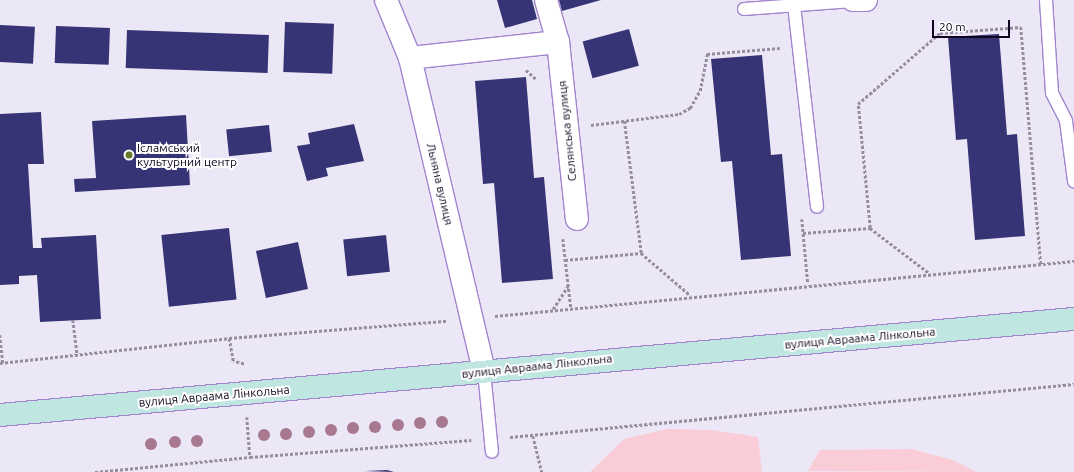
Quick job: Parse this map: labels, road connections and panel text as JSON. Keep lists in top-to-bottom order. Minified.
{"streets":{"street":["Селянська вулиця","Льняна вулиця","вулиця Авраама Лінкольна"]},"crossings":[["Льняна вулиця","вулиця Авраама Лінкольна"]],"places":["Ісламський культурний центр"],"scale_bar":"20 m"}
